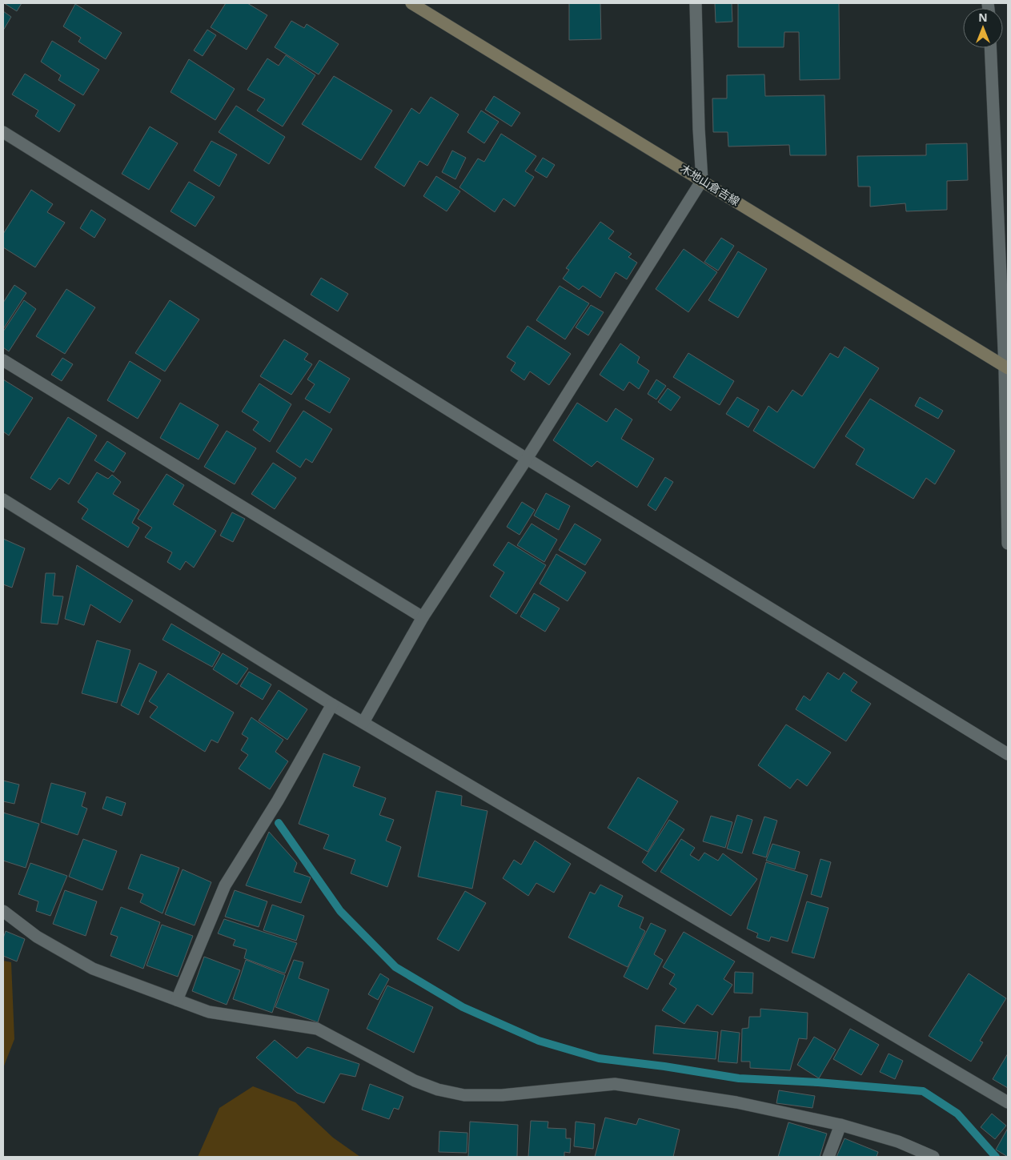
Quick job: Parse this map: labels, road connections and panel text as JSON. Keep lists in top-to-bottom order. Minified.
{"streets":{"main road":["木地山倉吉線"]},"north":"top"}
